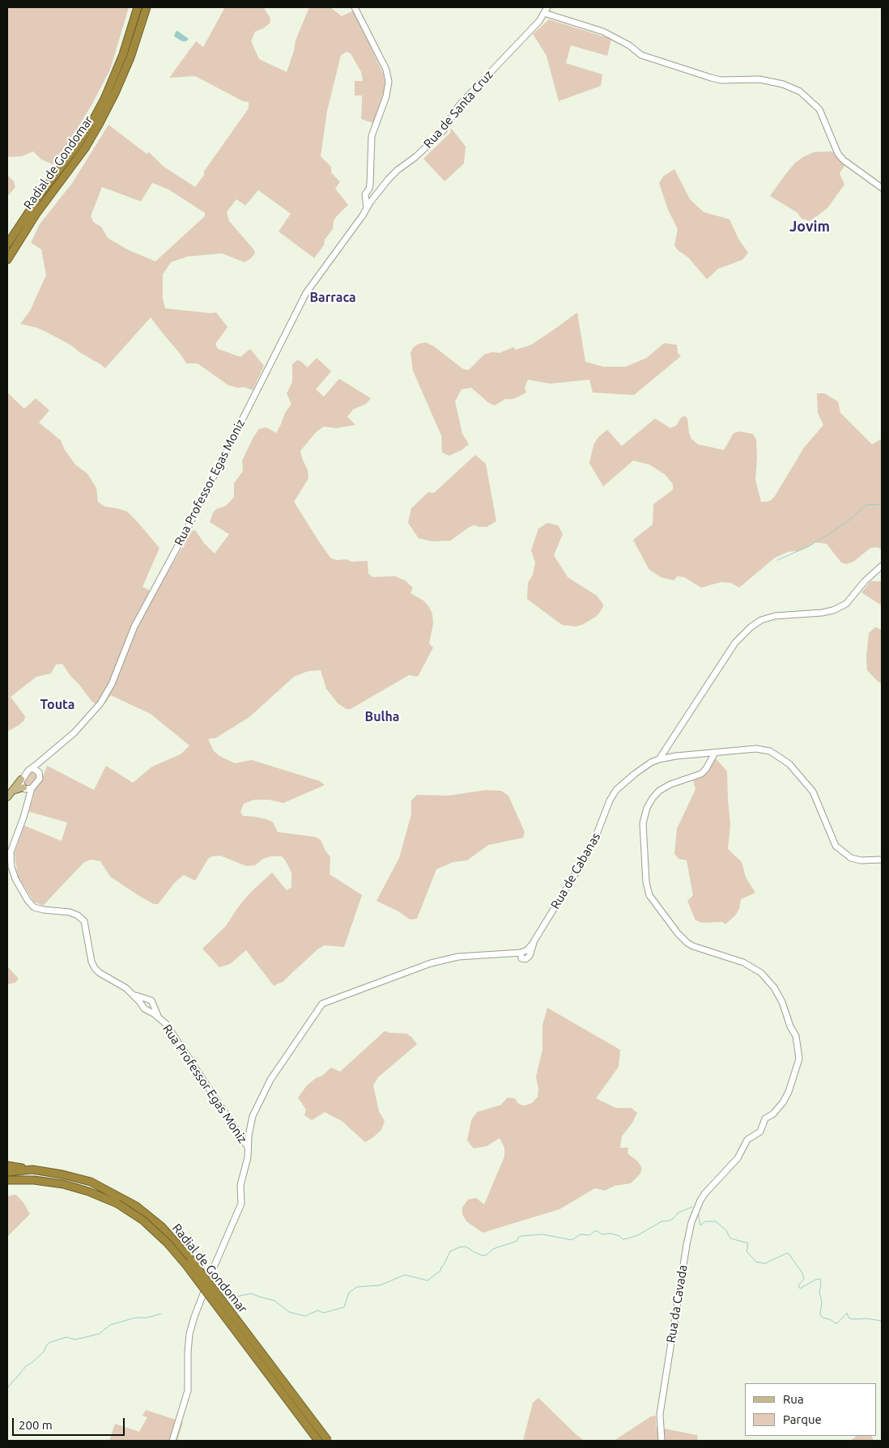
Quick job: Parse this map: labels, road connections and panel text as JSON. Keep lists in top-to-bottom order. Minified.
{"streets":{"highway":["Radial de Gondomar"],"street":["Rua de Santa Cruz","Rua Professor Egas Moniz","Rua de Cabanas","Rua da Cavada"]},"crossings":[["Rua de Santa Cruz","Rua Professor Egas Moniz"],["Rua de Cabanas","Rua da Cavada"]],"districts":["Jovim","Barraca","Touta","Bulha"],"legend":["Rua","Parque"],"scale_bar":"200 m"}
